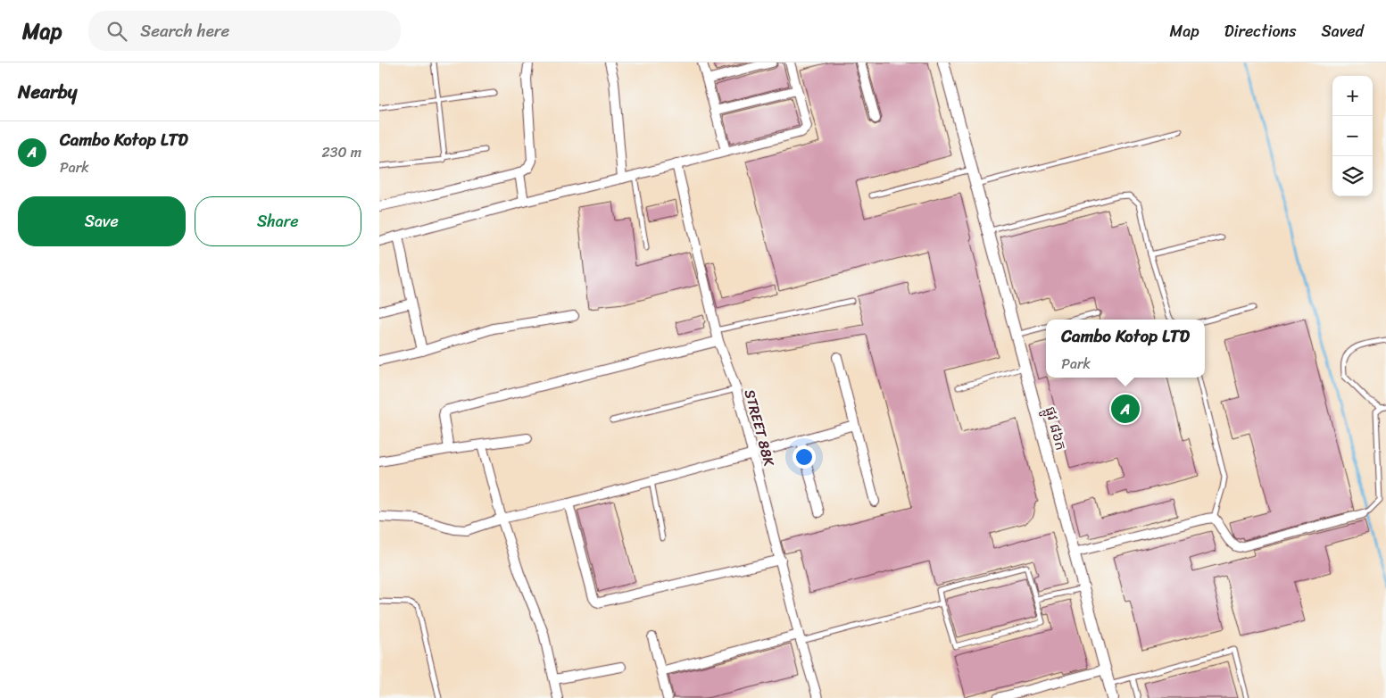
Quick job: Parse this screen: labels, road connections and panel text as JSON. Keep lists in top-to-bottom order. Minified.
{"streets":{"street":["STREET 88K","ផ្លូវ ៨៦ក"]},"page":{"header":"Map","search":"Search here","nav":["Map","Directions","Saved"],"heading":"Nearby","map_buttons":["+","−"],"list":[{"mark":"A","name":"Cambo Kotop LTD","note":"Park","value":"230 m"}],"buttons":["Save","Share"],"popup":["Cambo Kotop LTD","Park"],"pins":"A"}}
